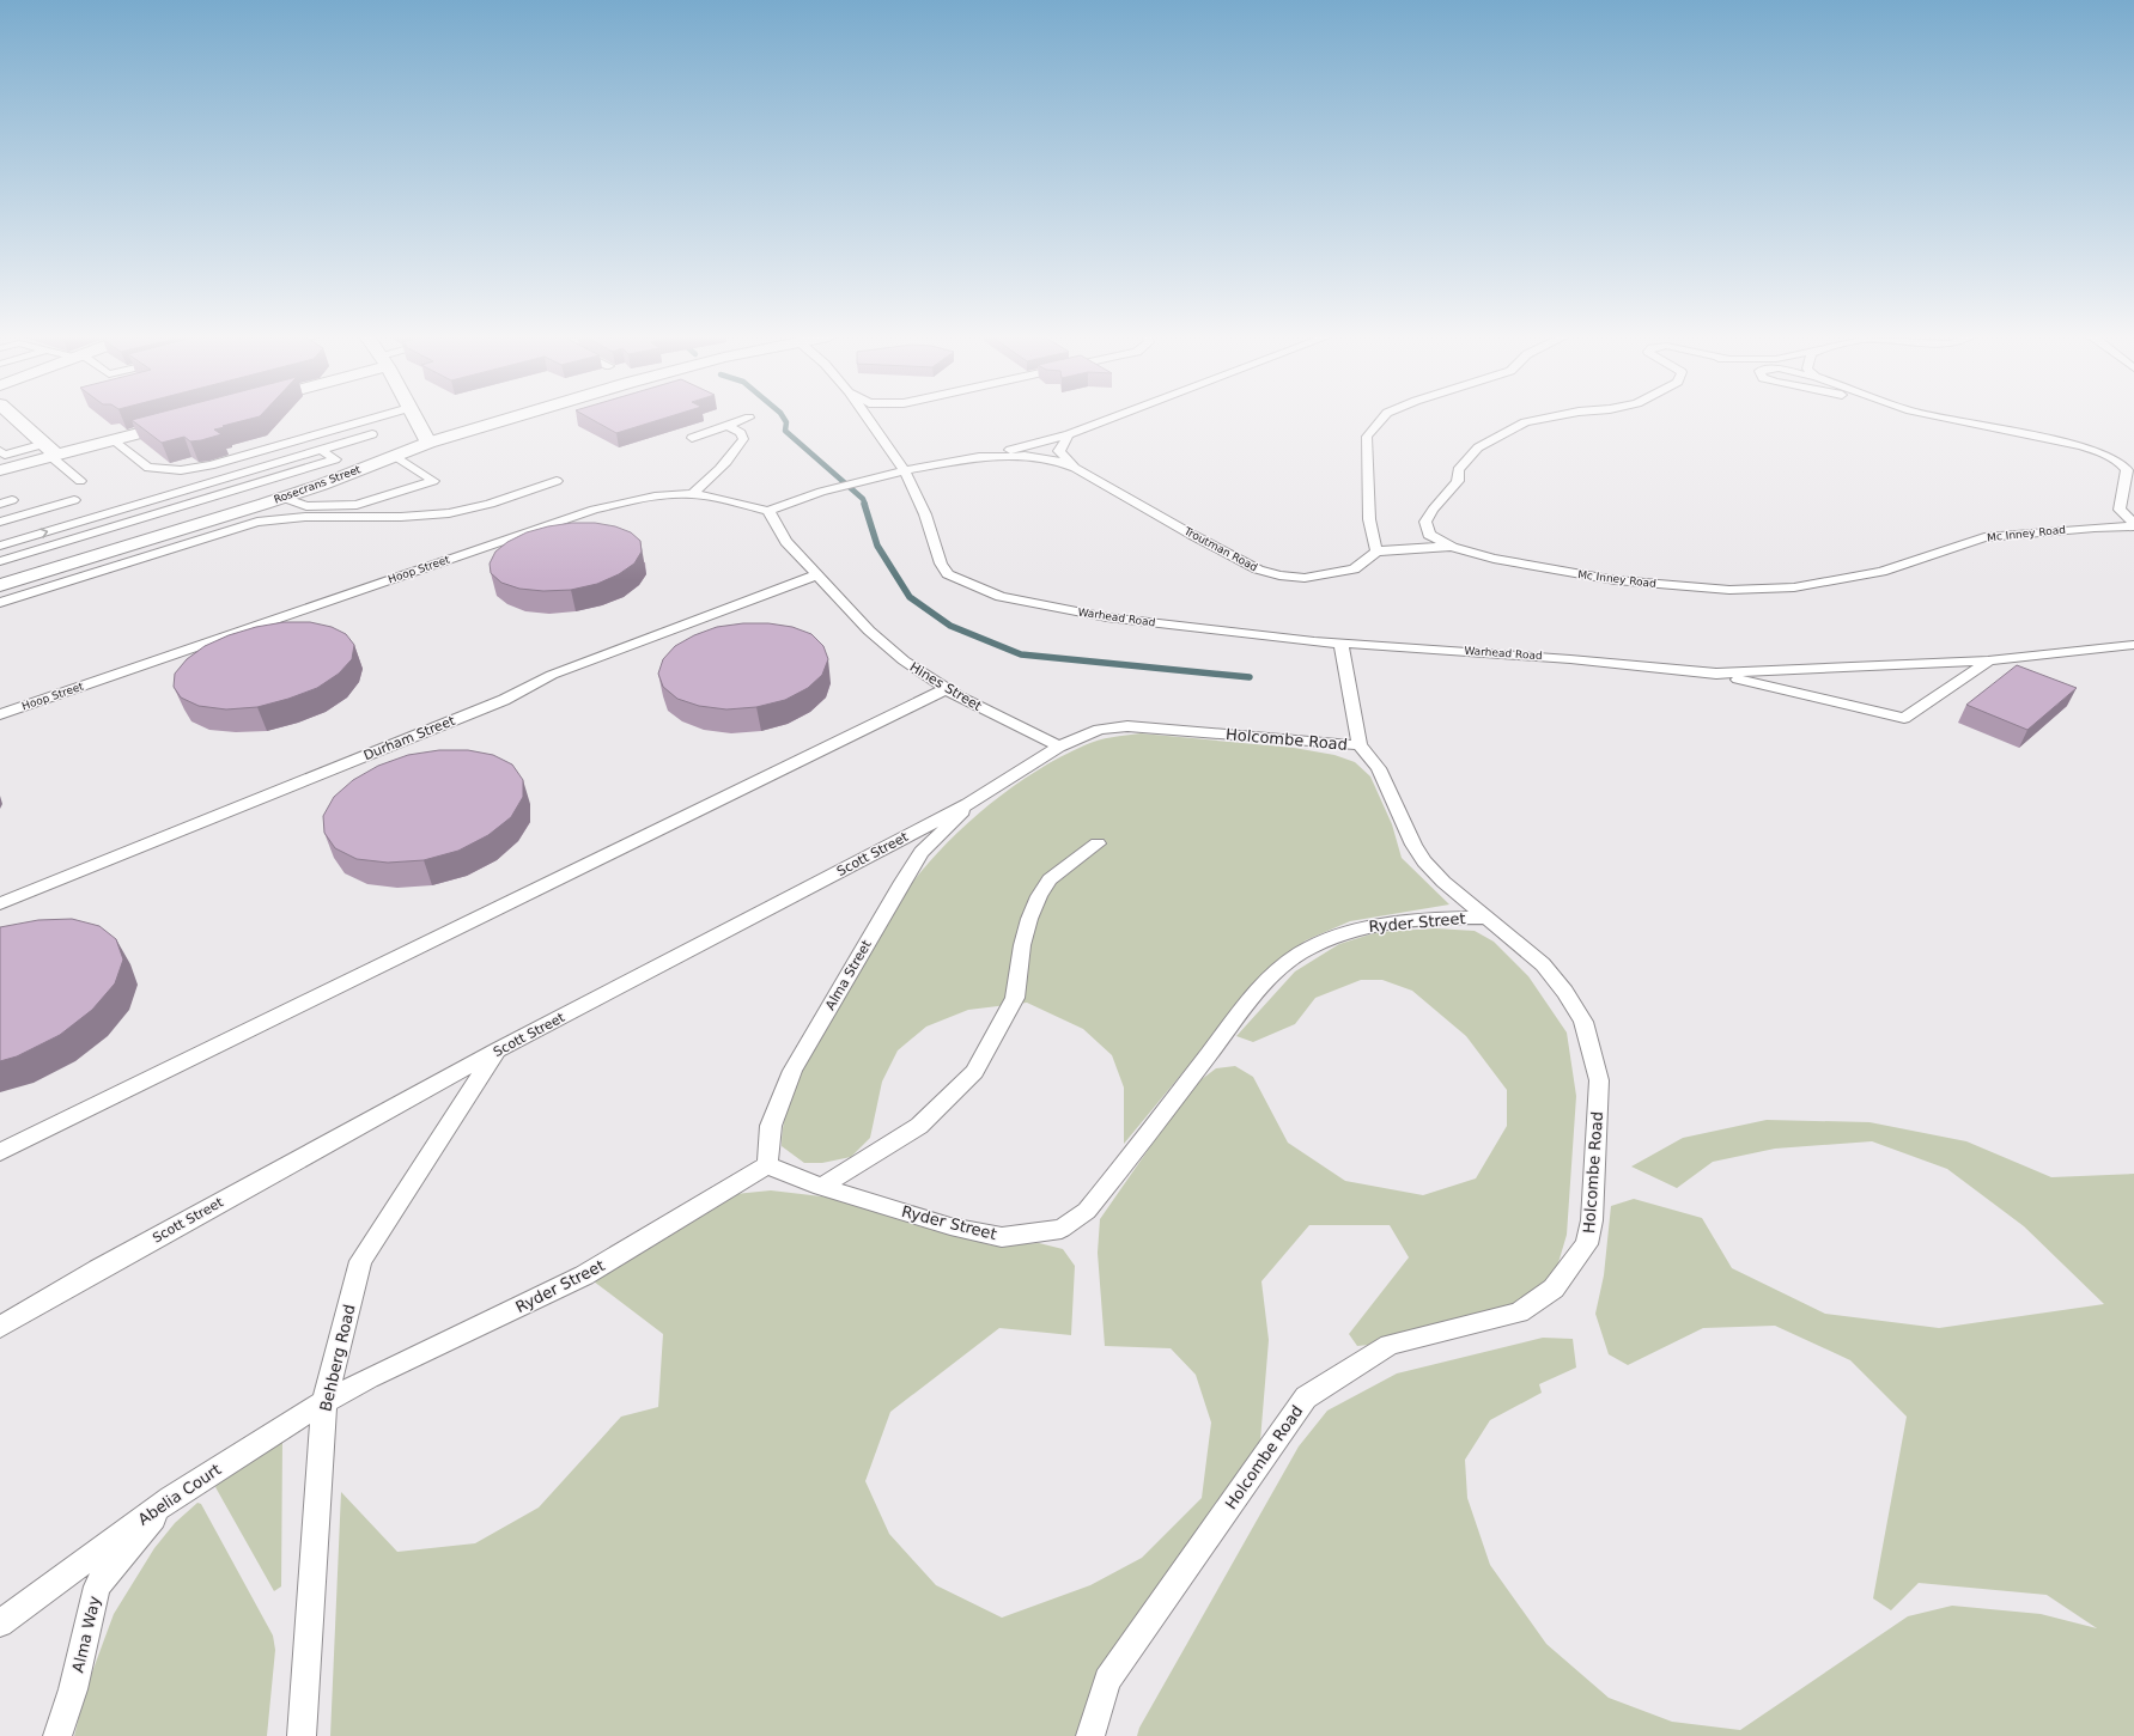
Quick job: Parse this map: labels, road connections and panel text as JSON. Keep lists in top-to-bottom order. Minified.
{"streets":{"street":["Rosecrans Street"],"lane":["Mc Inney Road","Troutman Road","Hoop Street","Warhead Road","Hines Street","Durham Street","Holcombe Road","Scott Street","Ryder Street","Alma Street","Behberg Road","Abelia Court","Alma Way"]},"crossings":[["Troutman Road","Hoop Street"],["Troutman Road","Warhead Road"],["Hines Street","Durham Street"],["Hines Street","Holcombe Road"],["Hines Street","Scott Street"],["Holcombe Road","Scott Street"],["Holcombe Road","Ryder Street"],["Scott Street","Alma Street"],["Scott Street","Behberg Road"],["Ryder Street","Alma Street"],["Ryder Street","Abelia Court"],["Behberg Road","Abelia Court"],["Abelia Court","Alma Way"]]}
